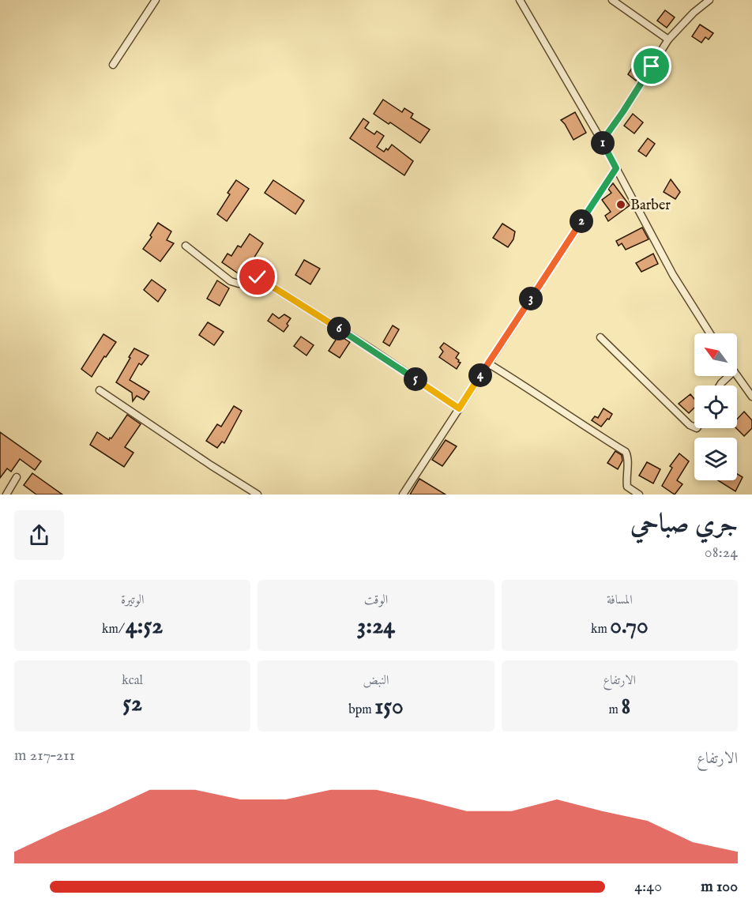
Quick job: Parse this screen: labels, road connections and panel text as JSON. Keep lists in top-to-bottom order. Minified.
{"places":["Barber"],"north":"top left","page":{"pins":["1","2","3","6","4","5"],"heading":["جري صباحي","08:24"],"stats":[["المسافة","0.70 km"],["الوقت","3:24"],["الوتيرة","4:52 /km"],["الارتفاع","8 m"],["النبض","150 bpm"],["kcal","52"]],"chart":["الارتفاع","211–217 m"],"list":[{"name":"100 m","note":"4:40"}]}}
